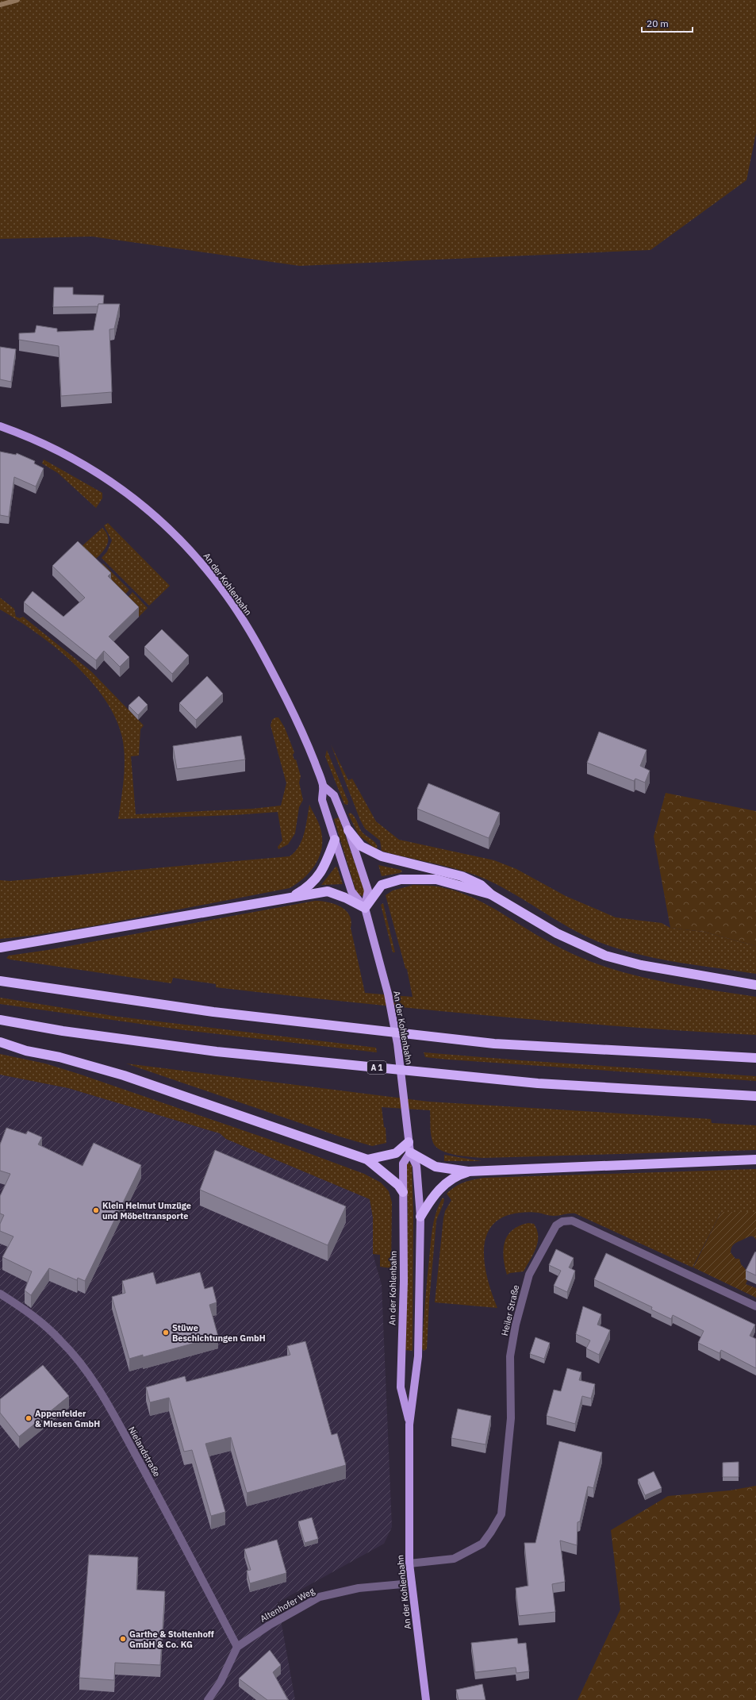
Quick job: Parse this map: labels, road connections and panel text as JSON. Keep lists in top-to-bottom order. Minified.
{"streets":{"highway":["A 1"],"main road":["An der Kohlenbahn"],"street":["Heiler Straße","Nielandstraße","Altenhofer Weg"]},"crossings":[["An der Kohlenbahn","Heiler Straße"],["An der Kohlenbahn","Altenhofer Weg"],["Nielandstraße","Altenhofer Weg"]],"places":["Klein Helmut Umzüge und Möbeltransporte","Stüwe Beschichtungen GmbH","Appenfelder & Miesen GmbH","Garthe & Stoltenhoff GmbH & Co. KG"],"scale_bar":"20 m"}
